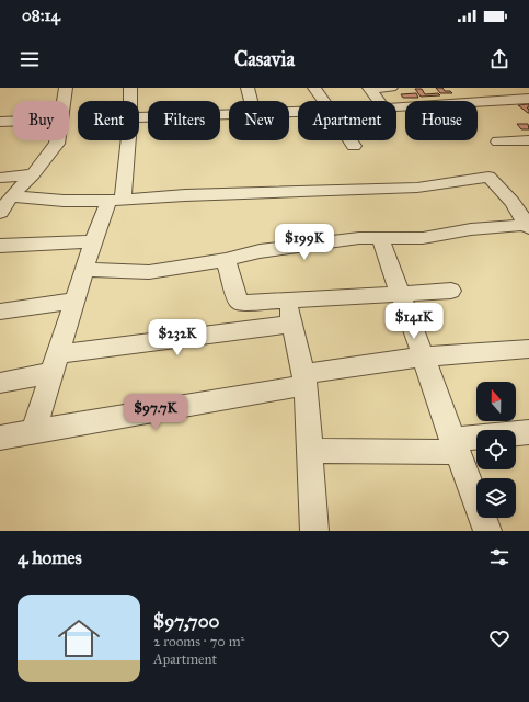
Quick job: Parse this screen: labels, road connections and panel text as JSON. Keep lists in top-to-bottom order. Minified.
{"north":"top","page":{"status":"08:14","header":"Casavia","chip":["Buy","Rent","Filters","New","Apartment","House"],"price":["$199K","$141K","$232K","$97.7K"],"heading":"4 homes","list":[{"name":"$97,700","note":"2 rooms · 70 m² · Apartment"}]}}
